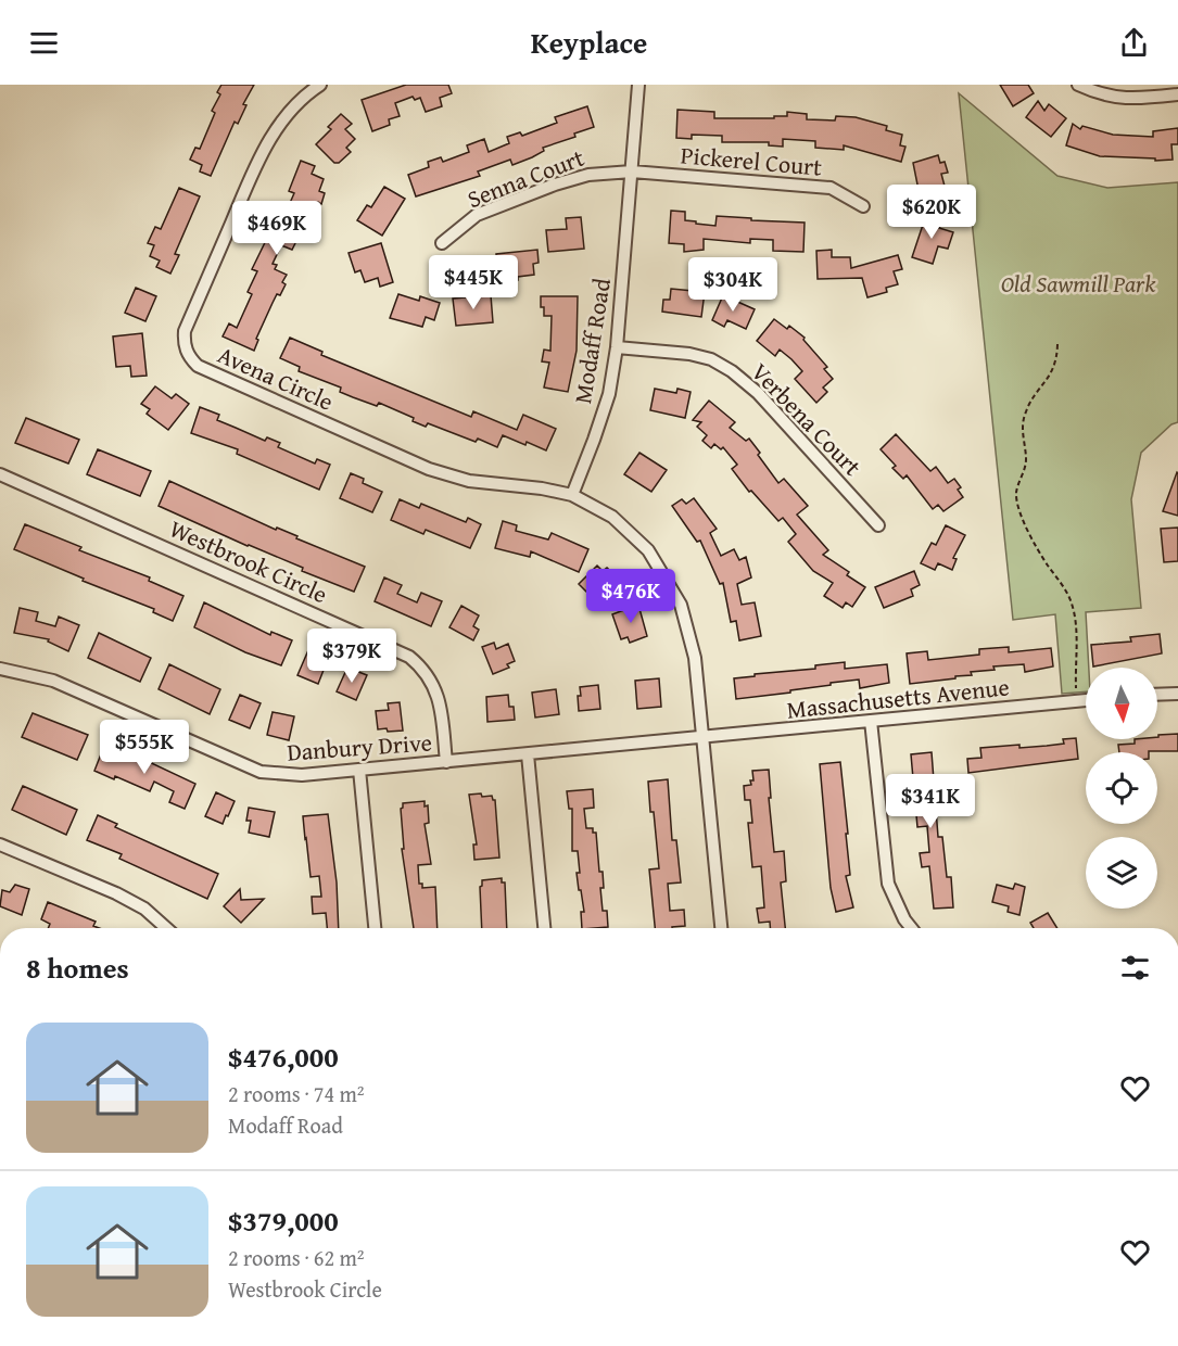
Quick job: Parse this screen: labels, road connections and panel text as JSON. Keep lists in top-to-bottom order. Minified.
{"streets":{"street":["Pickerel Court","Senna Court","Modaff Road","Avena Circle","Verbena Court","Westbrook Circle","Massachusetts Avenue","Danbury Drive"]},"crossings":[["Pickerel Court","Senna Court"],["Pickerel Court","Modaff Road"],["Senna Court","Modaff Road"],["Modaff Road","Avena Circle"],["Modaff Road","Verbena Court"],["Westbrook Circle","Danbury Drive"],["Massachusetts Avenue","Danbury Drive"]],"parks":["Old Sawmill Park"],"north":"bottom","page":{"header":"Keyplace","price":["$620K","$469K","$445K","$304K","$476K","$379K","$555K","$341K"],"heading":"8 homes","list":[{"name":"$476,000","note":"2 rooms · 74 m² · Modaff Road"},{"name":"$379,000","note":"2 rooms · 62 m² · Westbrook Circle"}]}}
